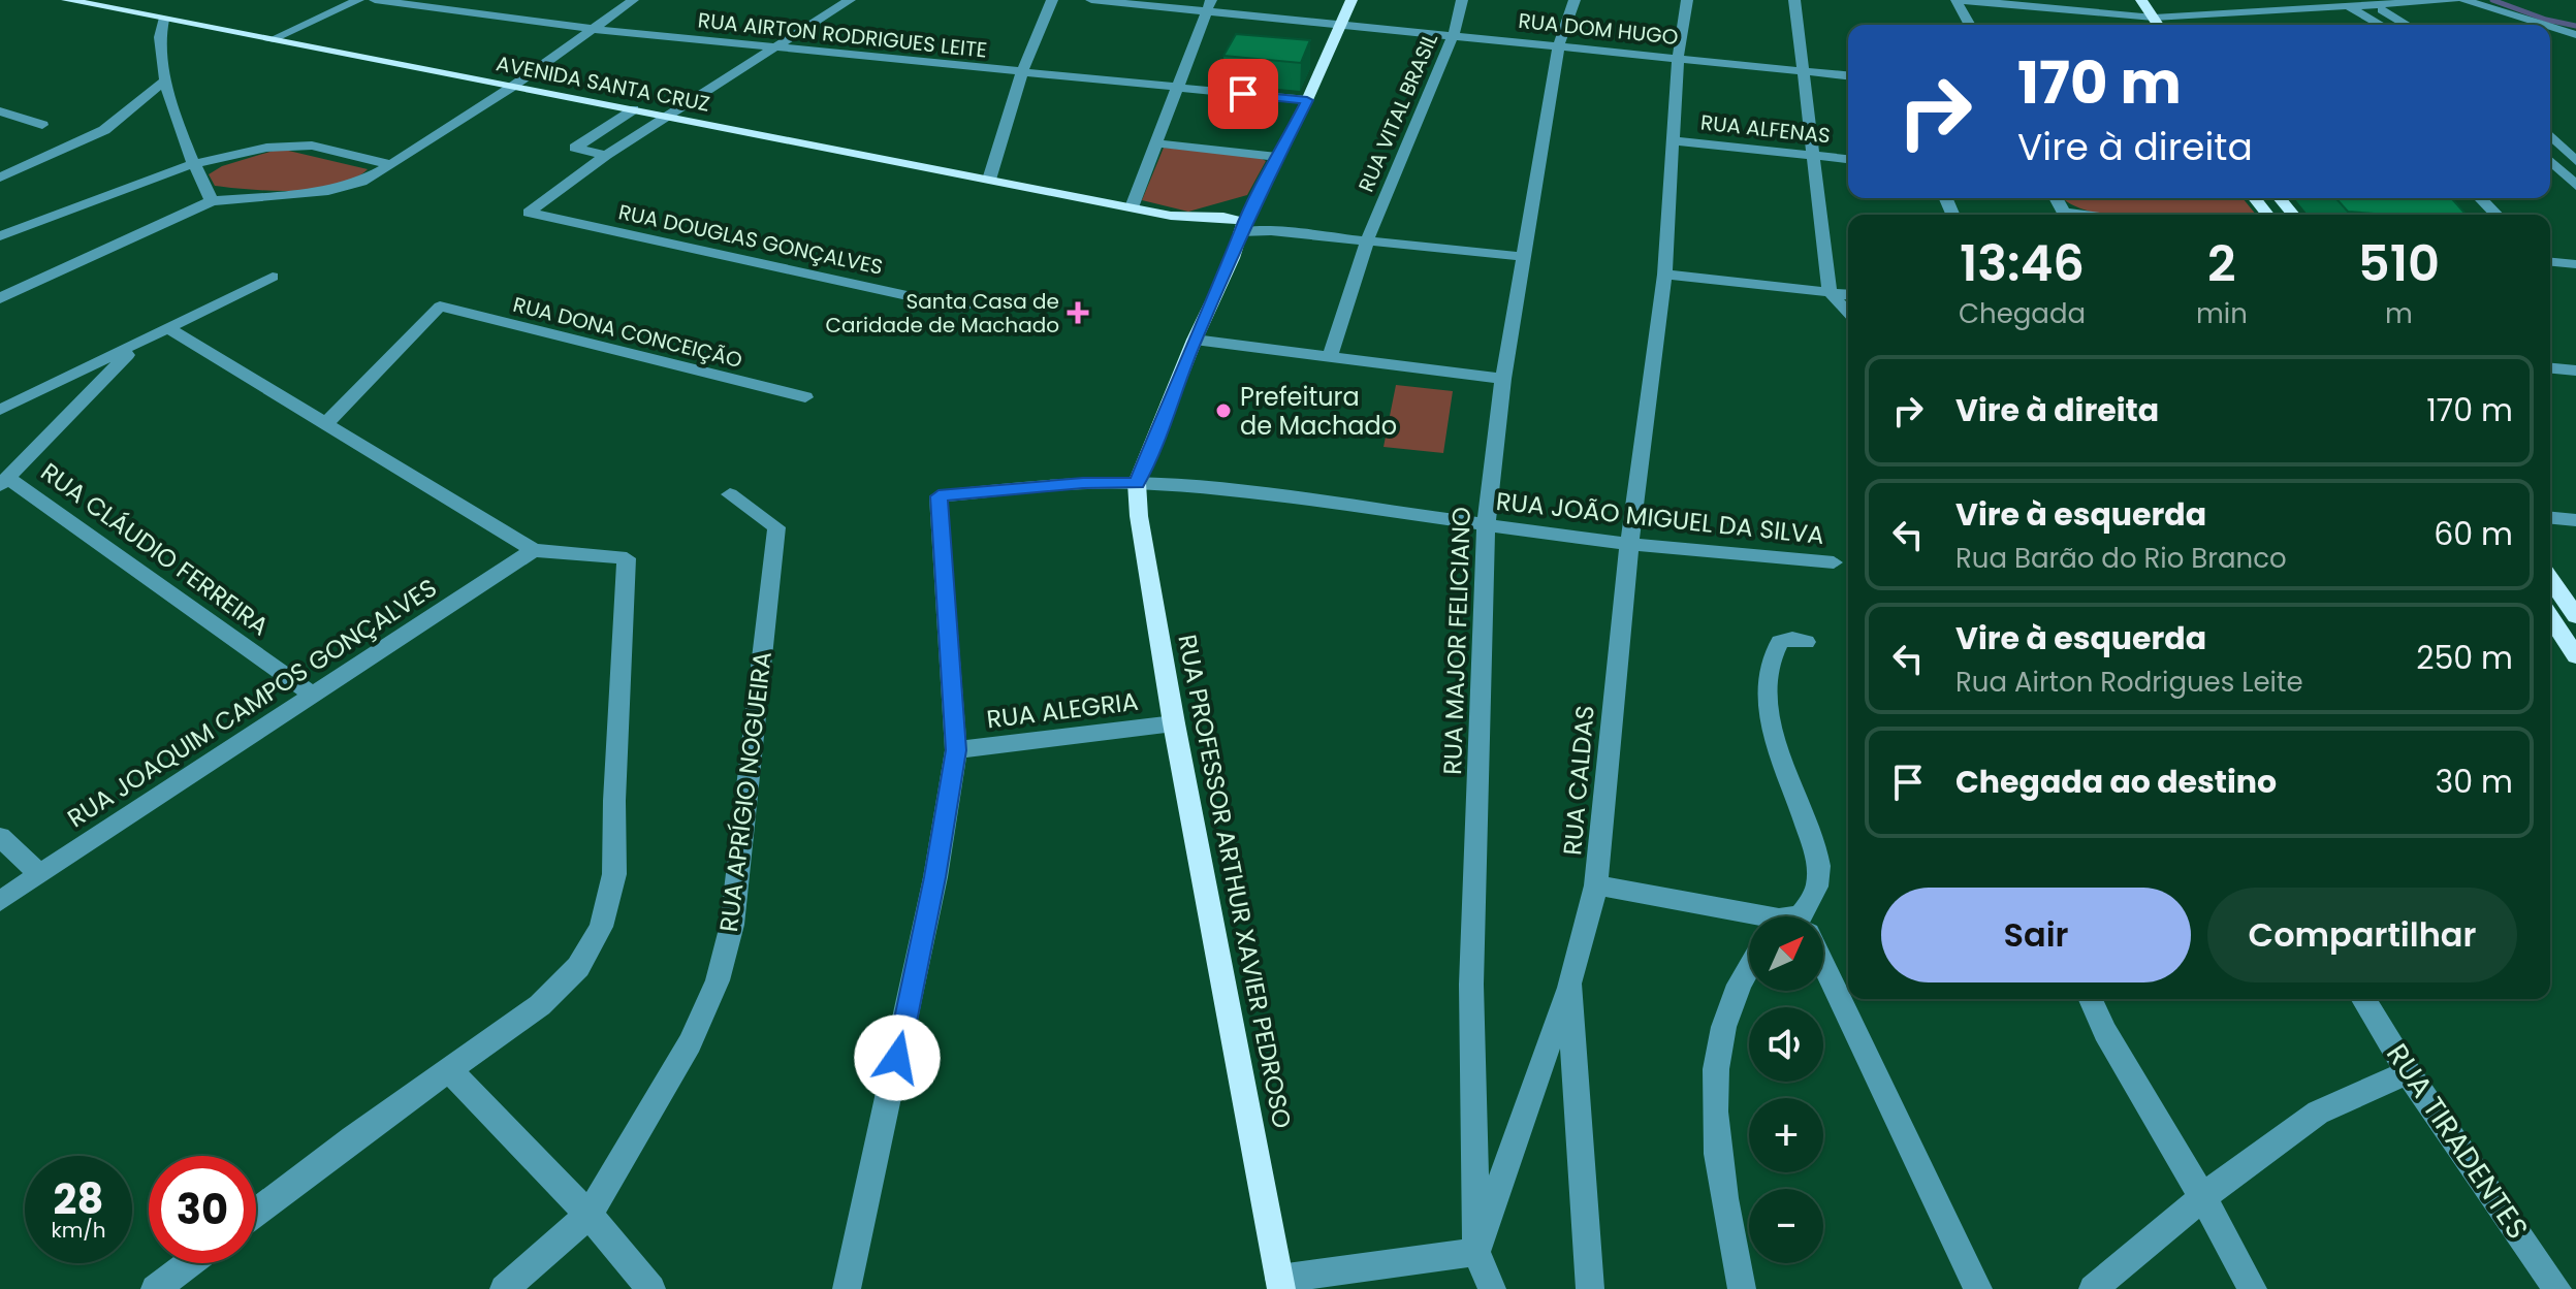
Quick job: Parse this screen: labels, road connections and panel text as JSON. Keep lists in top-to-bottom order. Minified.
{"streets":{"main road":["AVENIDA SANTA CRUZ","RUA PROFESSOR ARTHUR XAVIER PEDROSO"],"street":["RUA DOM HUGO","RUA AIRTON RODRIGUES LEITE","RUA VITAL BRASIL","RUA ALFENAS","RUA DOUGLAS GONÇALVES","RUA DONA CONCEIÇÃO","RUA JOÃO MIGUEL DA SILVA","RUA CLÁUDIO FERREIRA","RUA MAJOR FELICIANO","RUA JOAQUIM CAMPOS GONÇALVES","RUA ALEGRIA","RUA CALDAS","RUA APRÍGIO NOGUEIRA","RUA TIRADENTES"]},"crossings":[["RUA DOM HUGO","RUA VITAL BRASIL"],["RUA DOM HUGO","RUA MAJOR FELICIANO"],["RUA DOM HUGO","RUA CALDAS"],["RUA ALFENAS","RUA CALDAS"],["RUA JOÃO MIGUEL DA SILVA","RUA MAJOR FELICIANO"],["RUA JOÃO MIGUEL DA SILVA","RUA ALEGRIA"],["RUA JOÃO MIGUEL DA SILVA","RUA CALDAS"],["RUA JOÃO MIGUEL DA SILVA","RUA PROFESSOR ARTHUR XAVIER PEDROSO"],["RUA CLÁUDIO FERREIRA","RUA JOAQUIM CAMPOS GONÇALVES"],["RUA ALEGRIA","RUA PROFESSOR ARTHUR XAVIER PEDROSO"]],"places":{"health":["Santa Casa de Caridade de Machado"],"other":["Prefeitura de Machado"]},"north":"top right","page":{"turn":["170 m","Vire à direita"],"eta":["13:46","Chegada","2","min","510","m"],"list":[{"name":"Vire à direita","value":"170 m"},{"name":"Vire à esquerda","note":"Rua Barão do Rio Branco","value":"60 m"},{"name":"Vire à esquerda","note":"Rua Airton Rodrigues Leite","value":"250 m"},{"name":"Chegada ao destino","value":"30 m"}],"buttons":["Sair","Compartilhar"],"map_buttons":["+","−"],"speed":"28 km/h","limit":"30"}}
